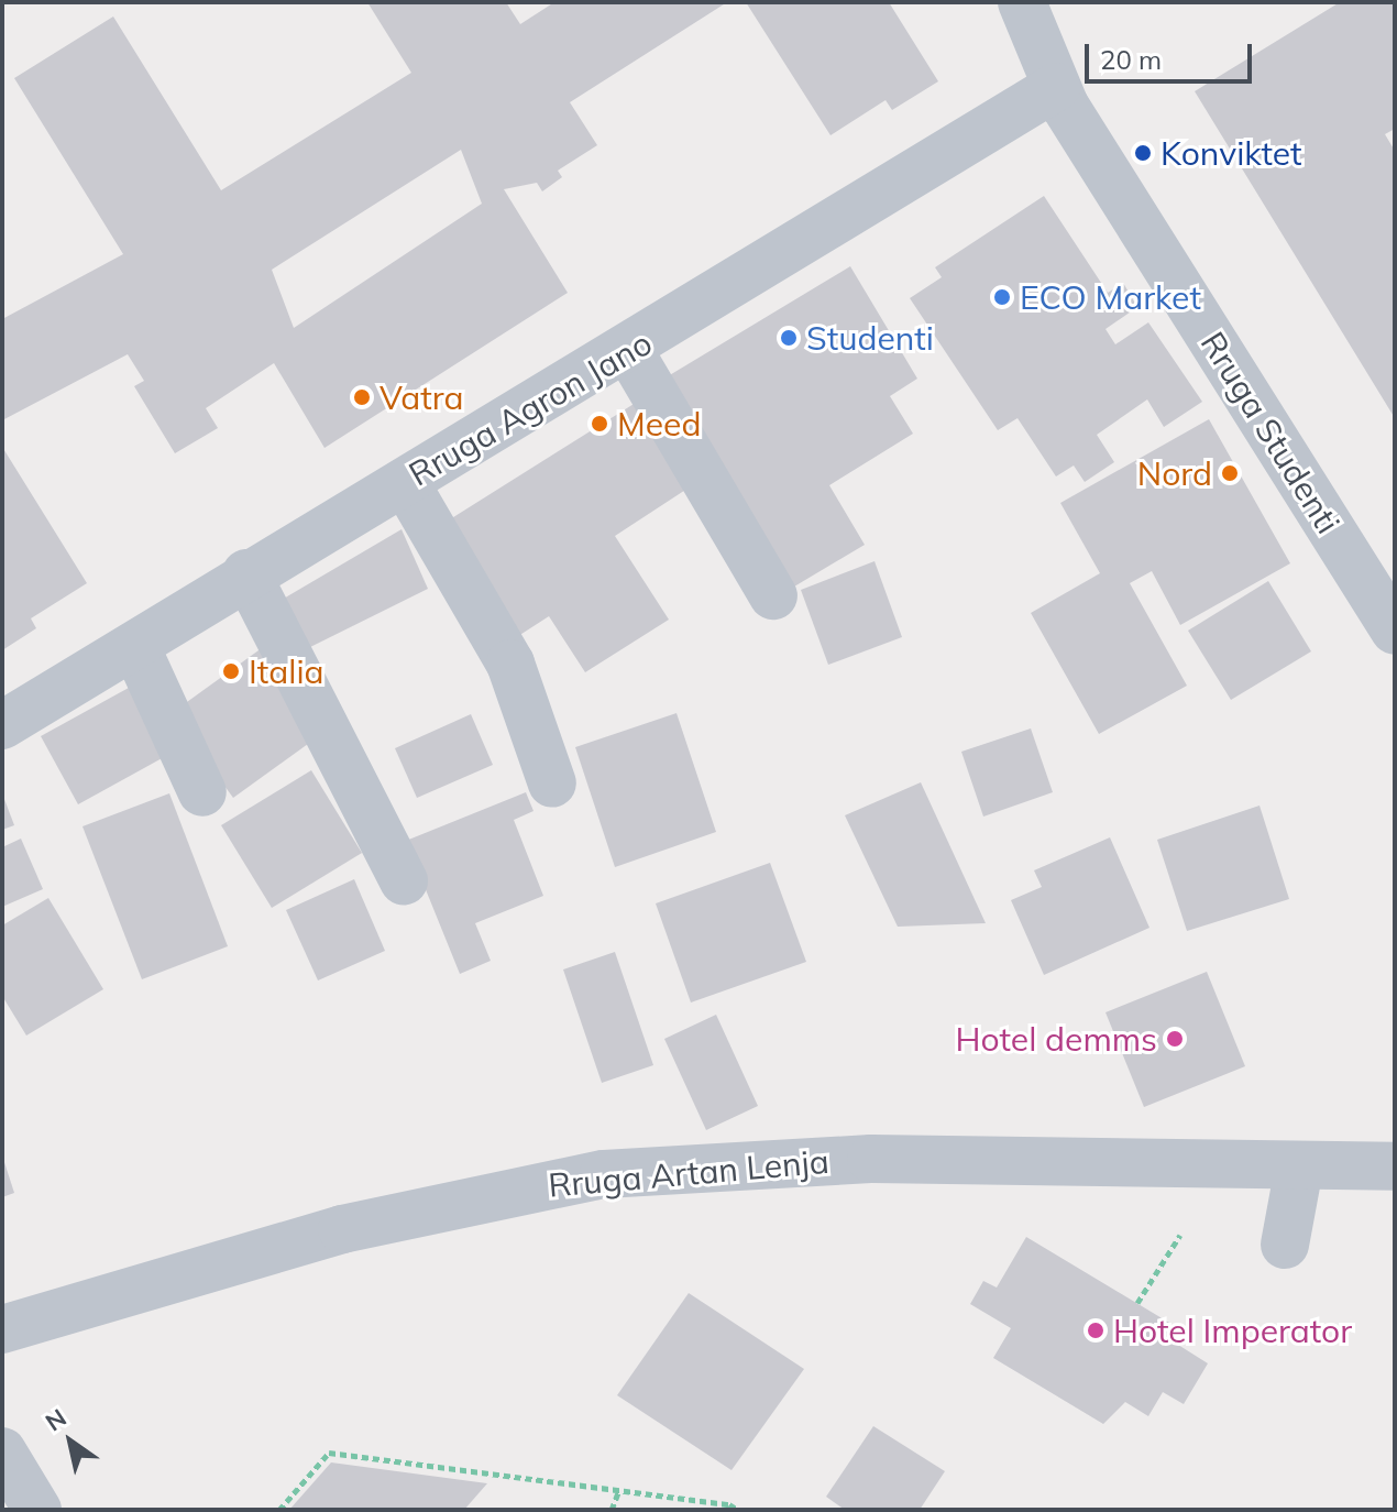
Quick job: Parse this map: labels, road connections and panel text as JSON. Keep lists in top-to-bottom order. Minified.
{"streets":{"street":["Rruga Agron Jano","Rruga Studenti","Rruga Artan Lenja"]},"crossings":[["Rruga Agron Jano","Rruga Studenti"]],"places":["Konviktet","ECO Market","Studenti","Vatra","Meed","Nord","Italia","Hotel demms","Hotel Imperator"],"scale_bar":"20 m","north":"top left"}
